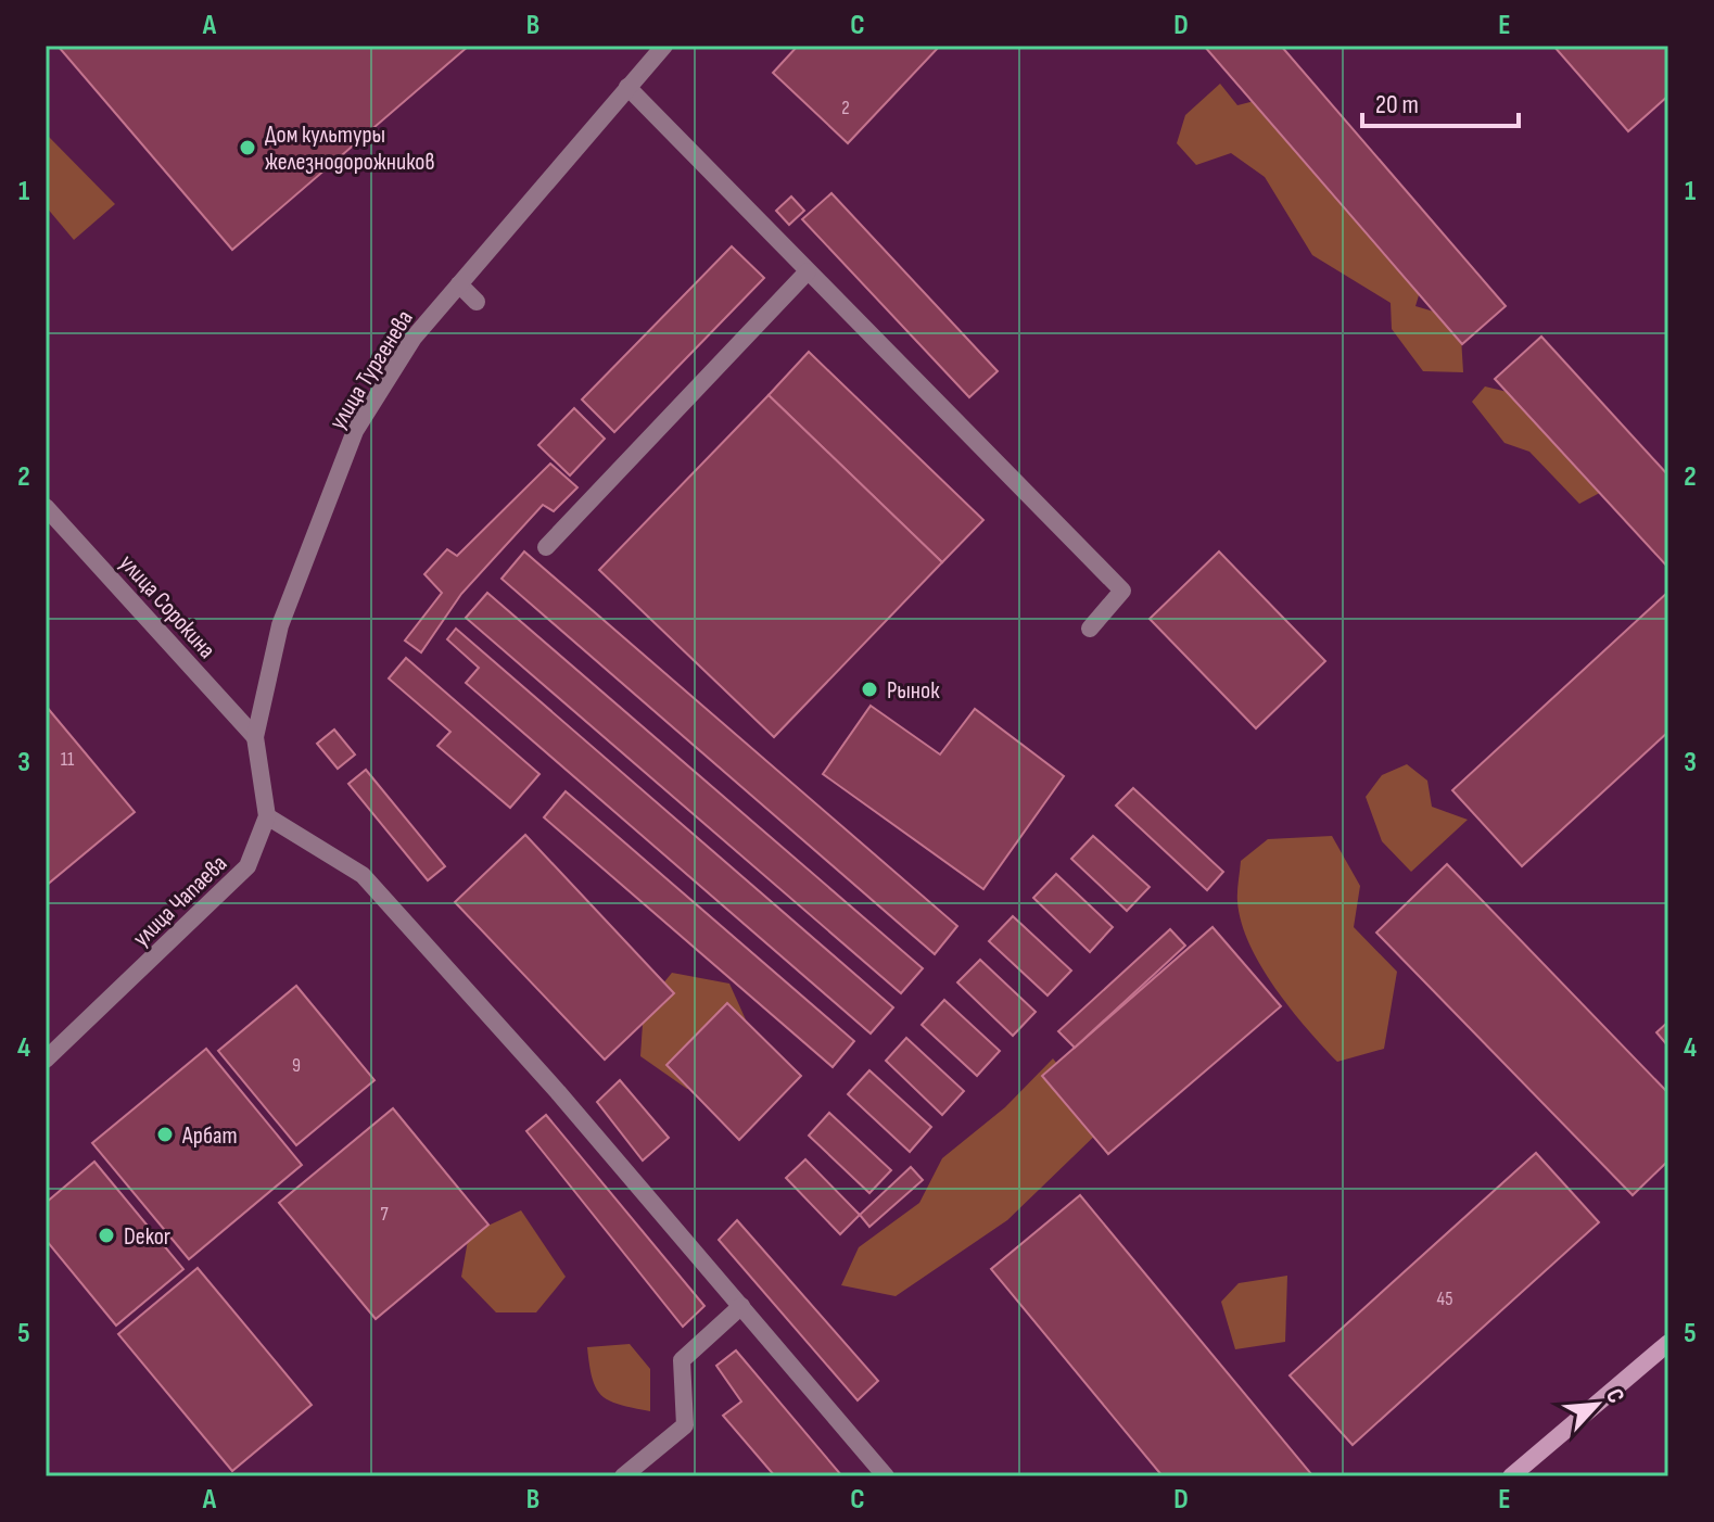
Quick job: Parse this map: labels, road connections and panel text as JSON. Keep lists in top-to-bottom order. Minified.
{"streets":{"street":["улица Тургенева","улица Сорокина","улица Чапаева"]},"crossings":[["улица Тургенева","улица Сорокина"],["улица Тургенева","улица Чапаева"],["улица Сорокина","улица Чапаева"]],"places":["Дом культуры железнодорожников","Рынок","Арбат","Dekor"],"house_numbers":["2","11","9","7","45"],"scale_bar":"20 m","north":"top right","grid":{"columns":["A","B","C","D","E"],"rows":["1","2","3","4","5"]}}
